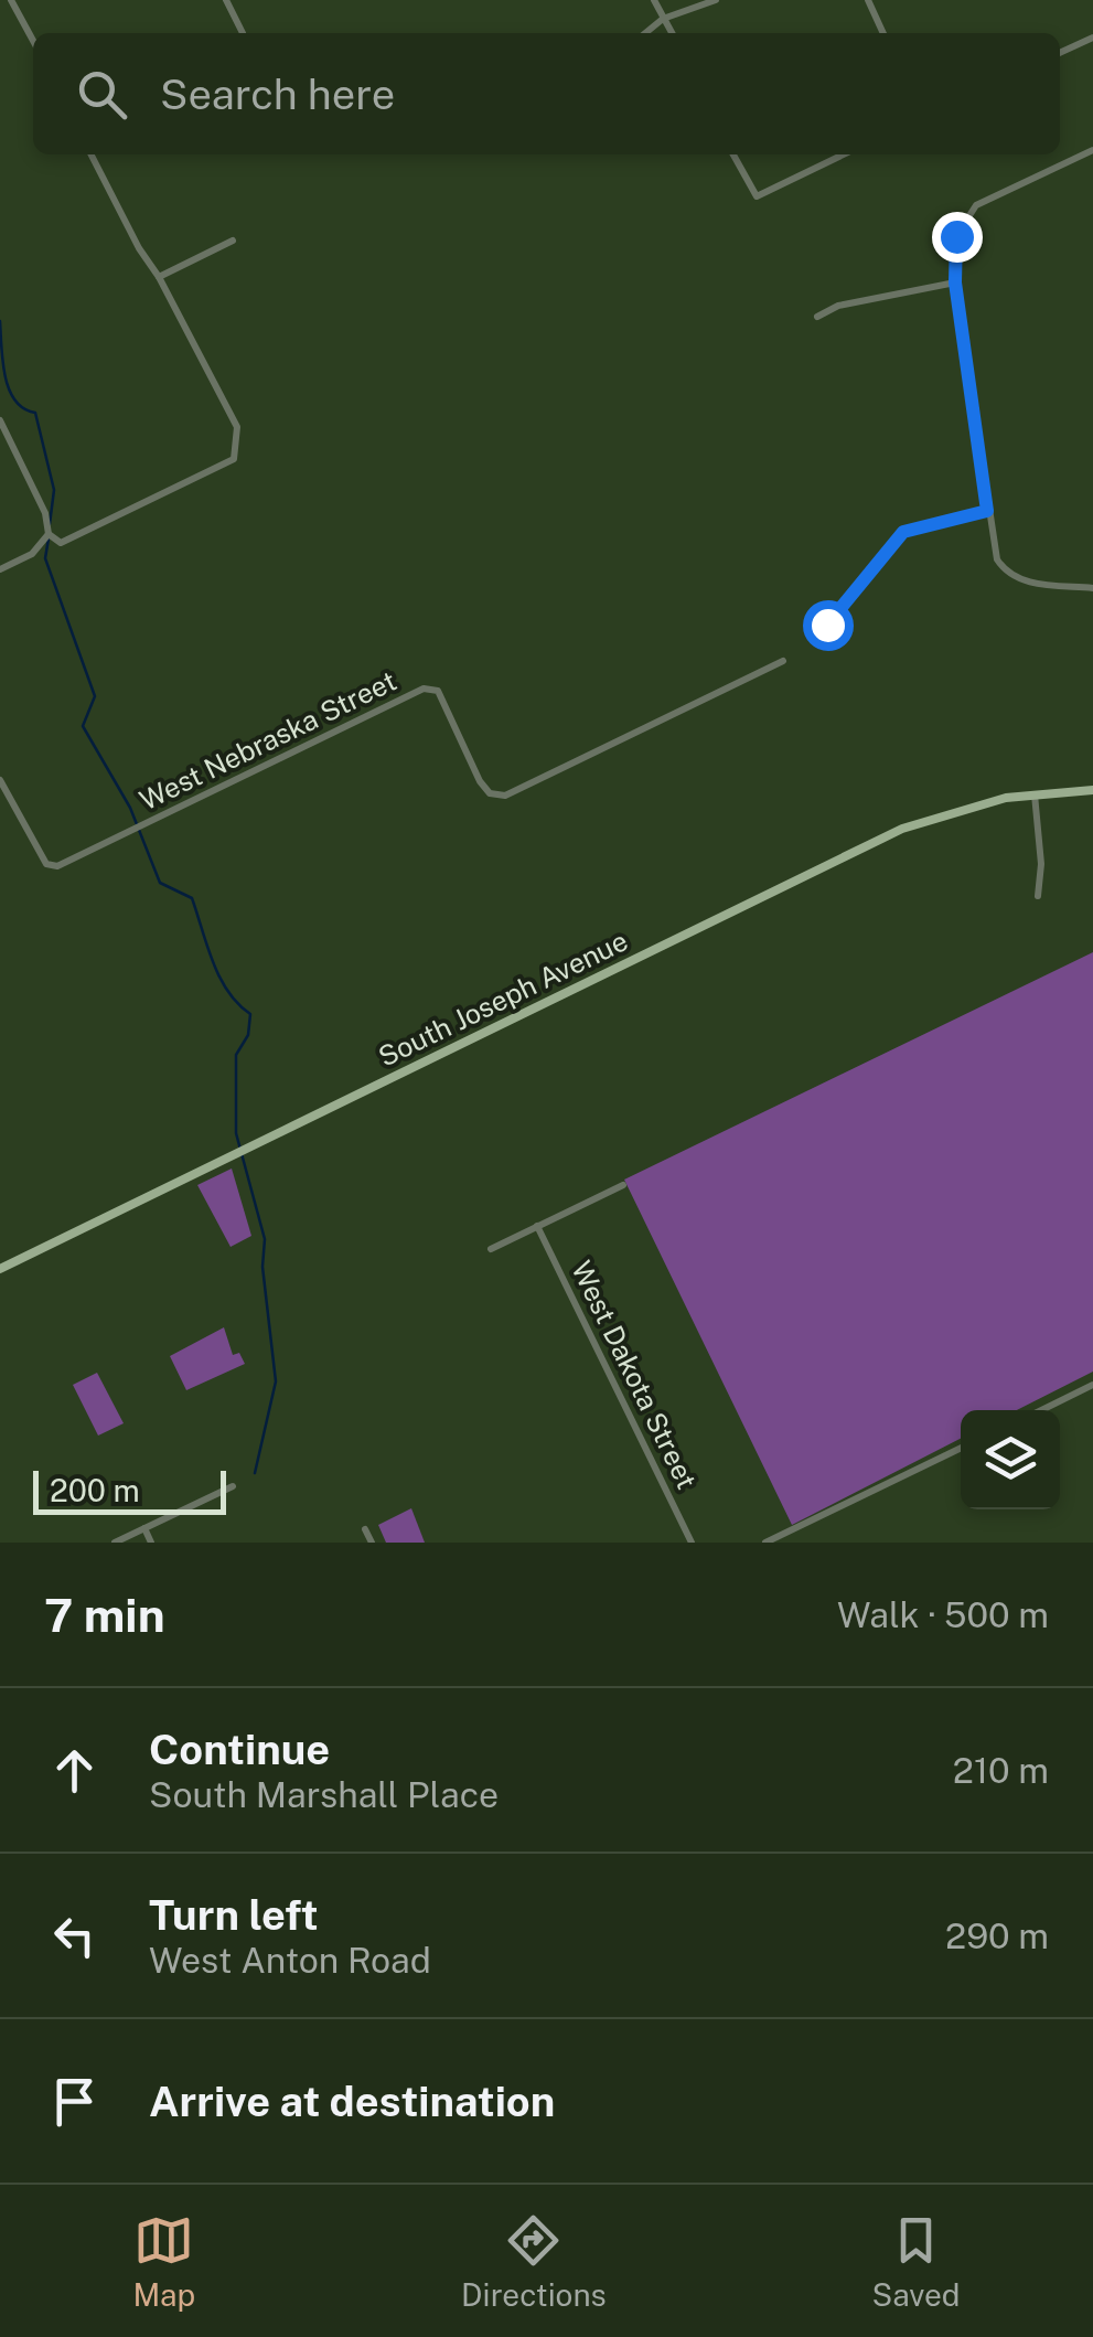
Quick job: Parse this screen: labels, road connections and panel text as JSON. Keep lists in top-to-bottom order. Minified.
{"streets":{"main road":["South Joseph Avenue"],"street":["West Nebraska Street","West Dakota Street"]},"scale_bar":"200 m","page":{"search":"Search here","scale":"200 m","heading":["7 min","Walk · 500 m"],"list":[["Continue","South Marshall Place","210 m"],["Turn left","West Anton Road","290 m"],"Arrive at destination"],"nav":["Map","Directions","Saved"]}}
